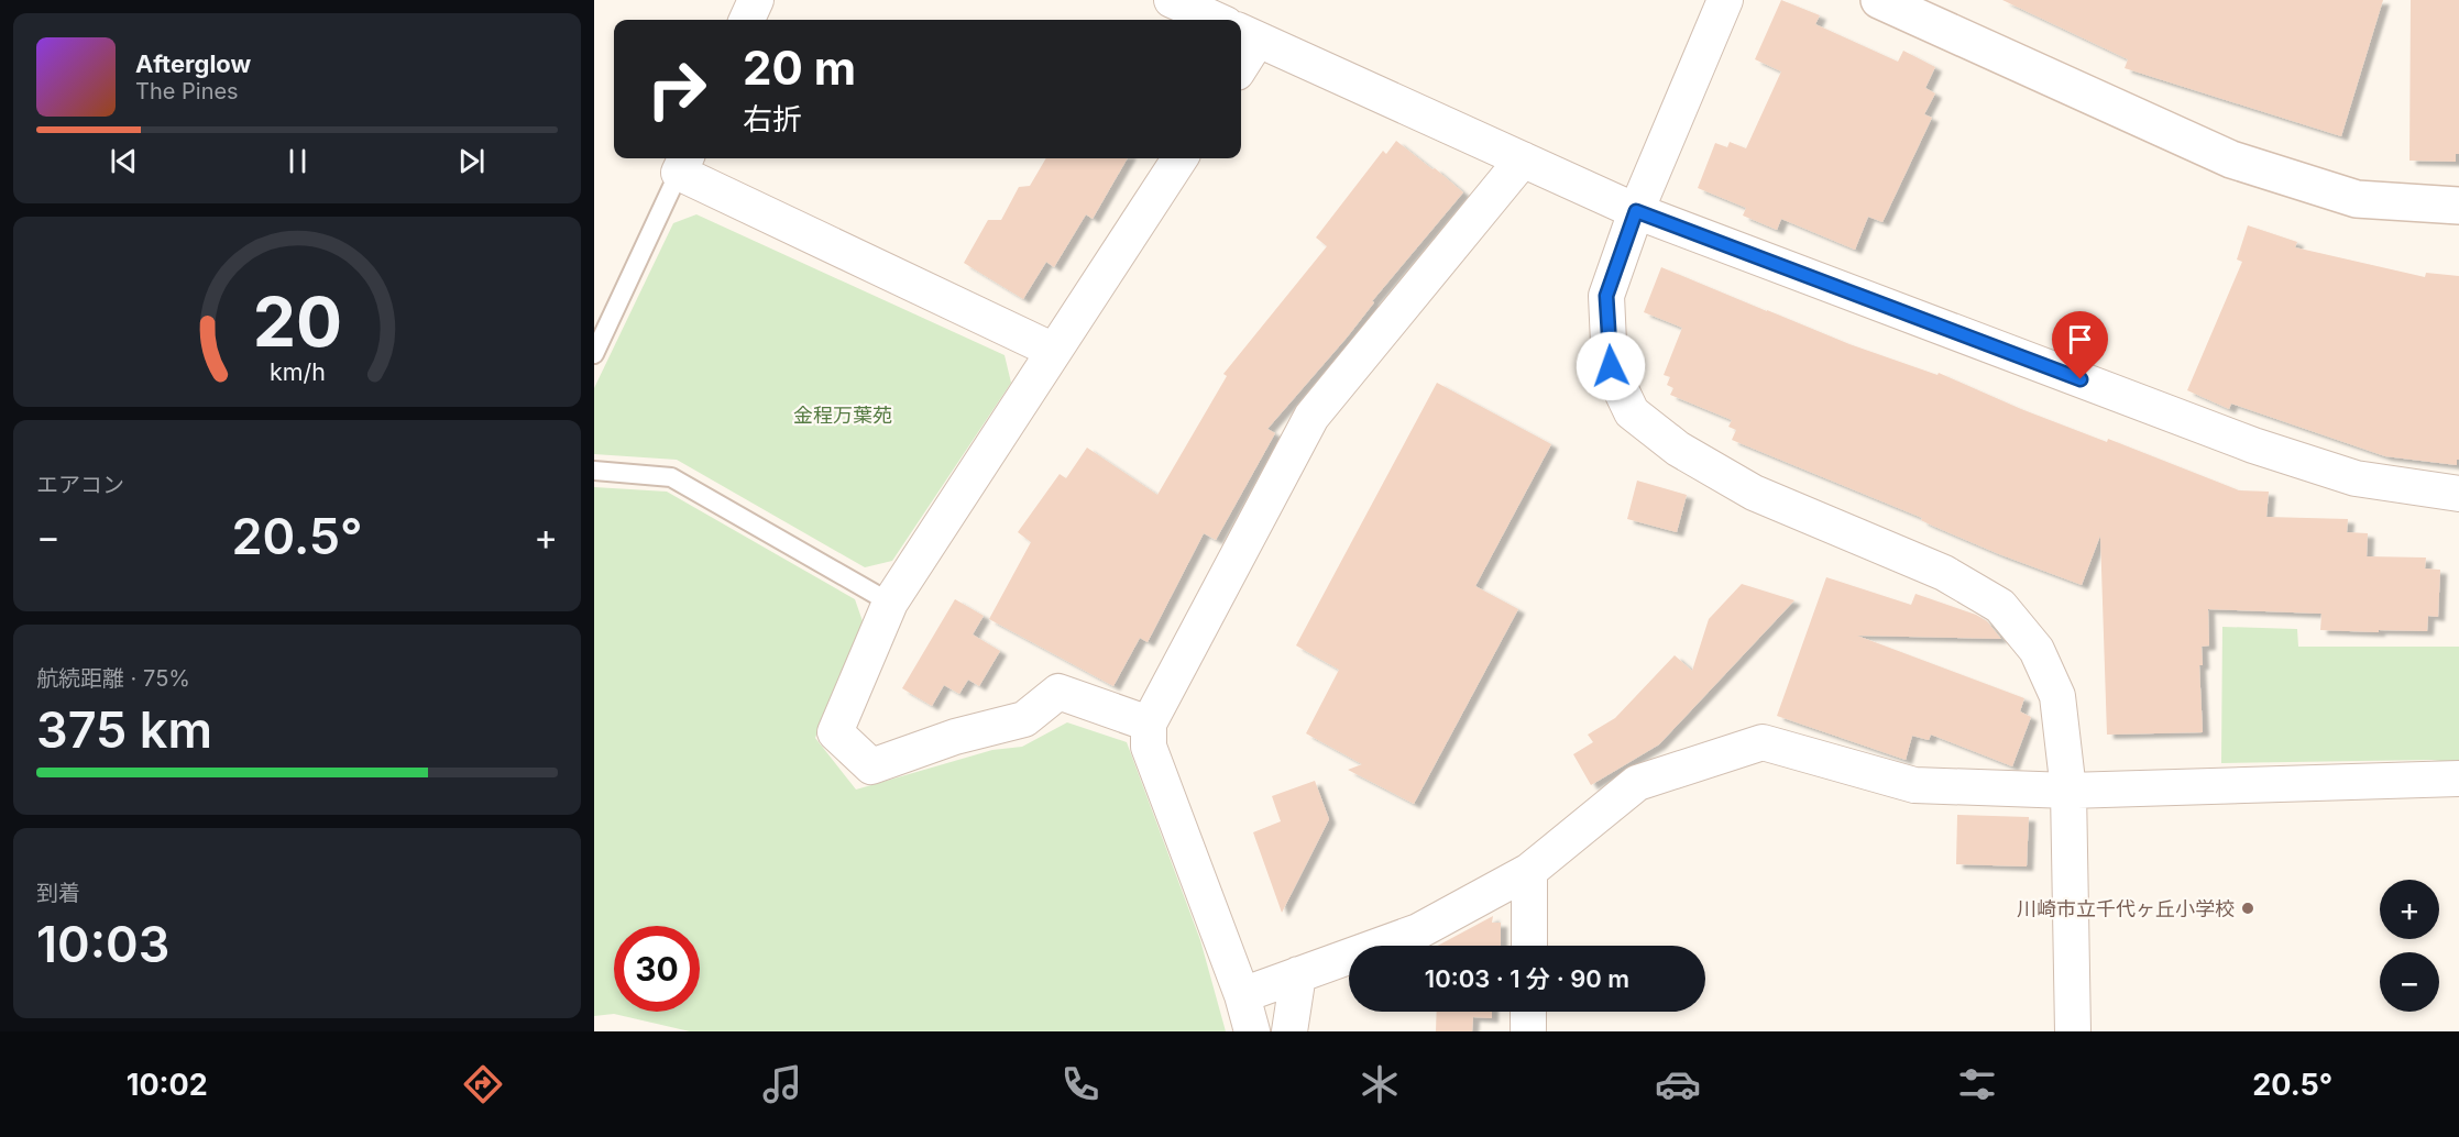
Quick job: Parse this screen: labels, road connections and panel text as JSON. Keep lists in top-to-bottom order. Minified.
{"parks":["金程万葉苑"],"places":["川崎市立千代ヶ丘小学校"],"page":{"turn":["20 m","右折"],"song":["Afterglow","The Pines"],"tile":["エアコン",["航続距離 · 75%","375 km"],["到着","10:03"]],"heat":["−","20.5°","+"],"map_buttons":["+","−"],"limit":"30","trip":"10:03 · 1 分 · 90 m","tabs":["10:02","20.5°"],"gauge":["20","km/h"]}}
